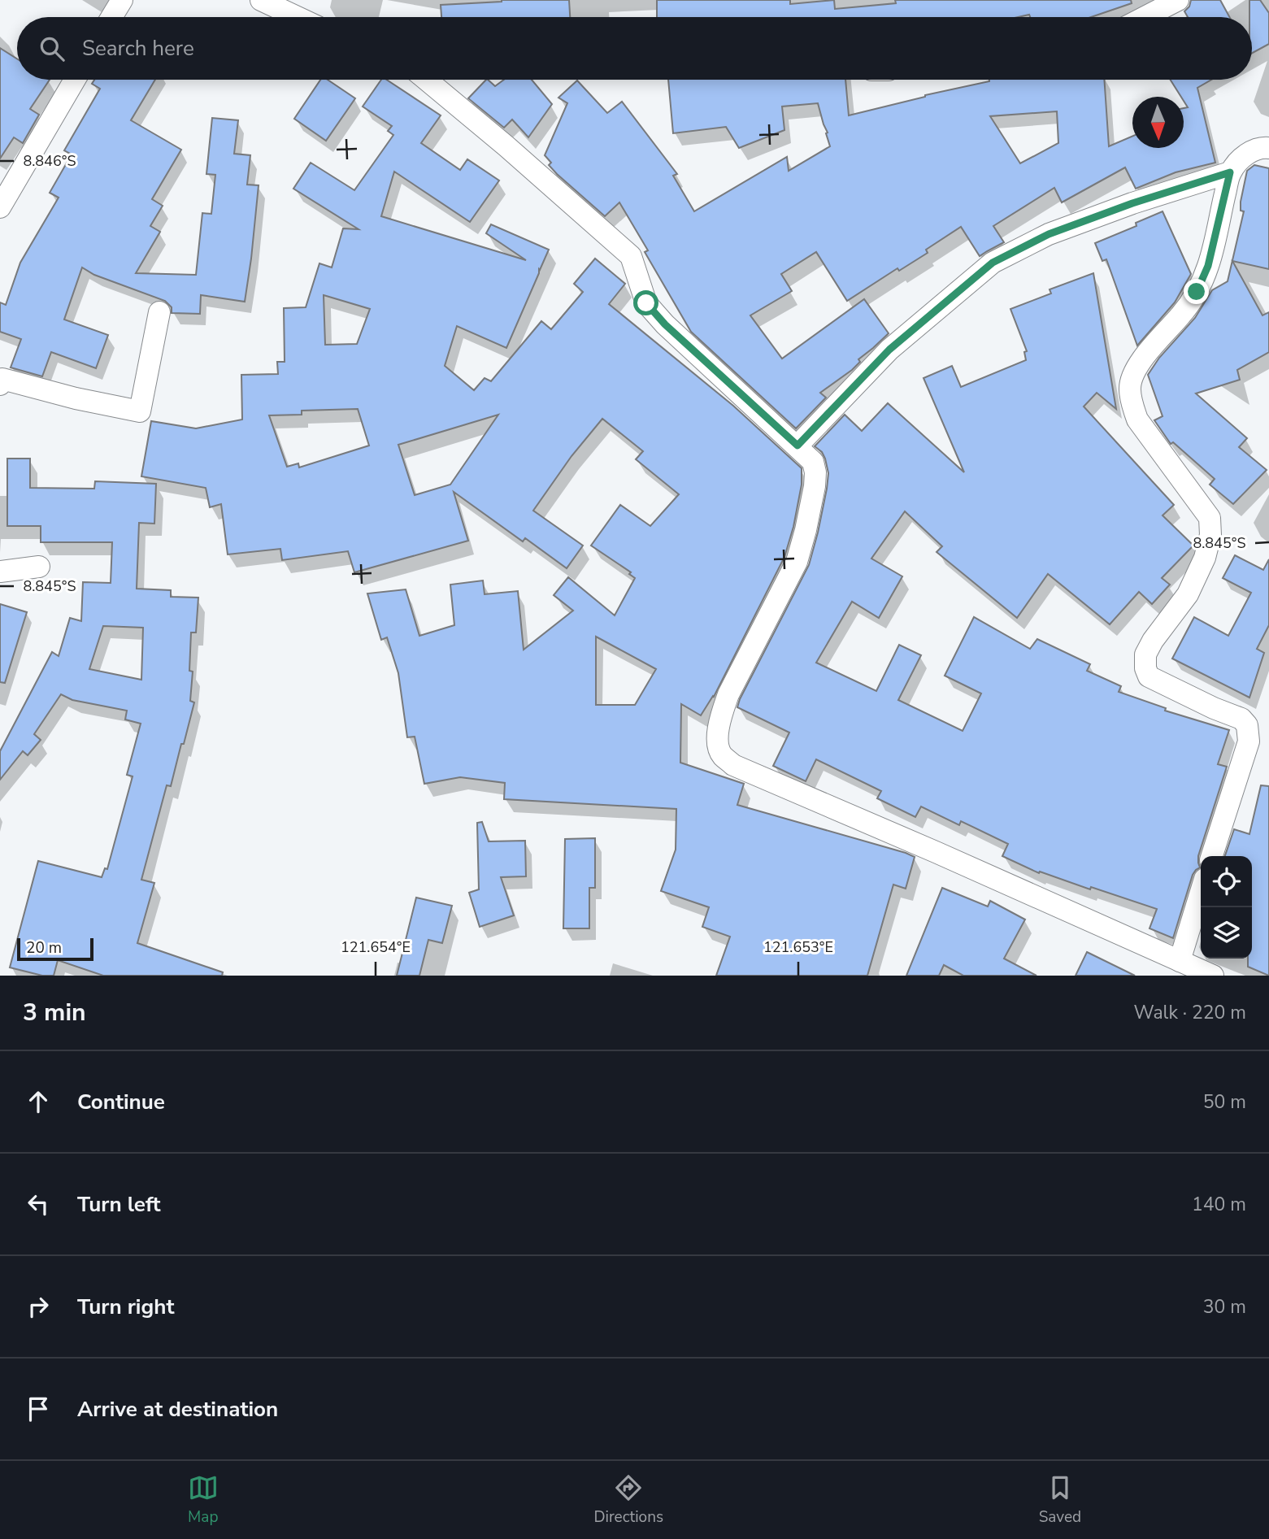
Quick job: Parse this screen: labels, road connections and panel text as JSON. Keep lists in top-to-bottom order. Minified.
{"scale_bar":"20 m","north":"bottom","page":{"search":"Search here","scale":"20 m","heading":["3 min","Walk · 220 m"],"list":[["Continue","50 m"],["Turn left","140 m"],["Turn right","30 m"],"Arrive at destination"],"nav":["Map","Directions","Saved"]},"coordinates":["8.846°S","8.845°S","121.654°E","121.653°E"]}
